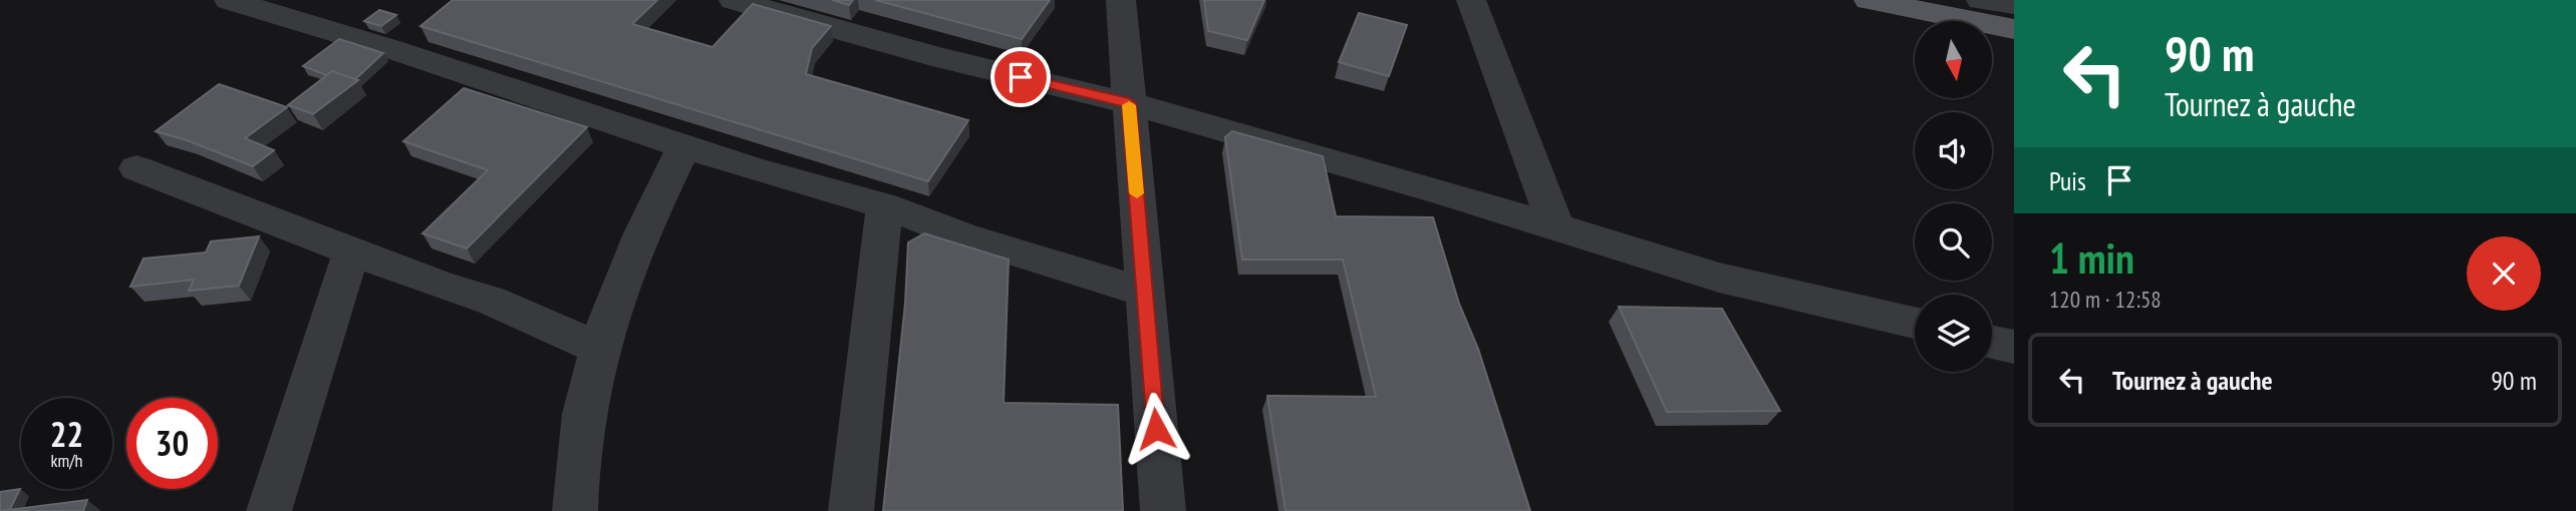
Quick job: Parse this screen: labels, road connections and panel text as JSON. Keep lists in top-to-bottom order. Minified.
{"north":"bottom","page":{"turn":["90 m","Tournez à gauche"],"then":"Puis","heading":["1 min","120 m · 12:58"],"list":[{"name":"Tournez à gauche","value":"90 m"}],"speed":"22 km/h","limit":"30"}}
